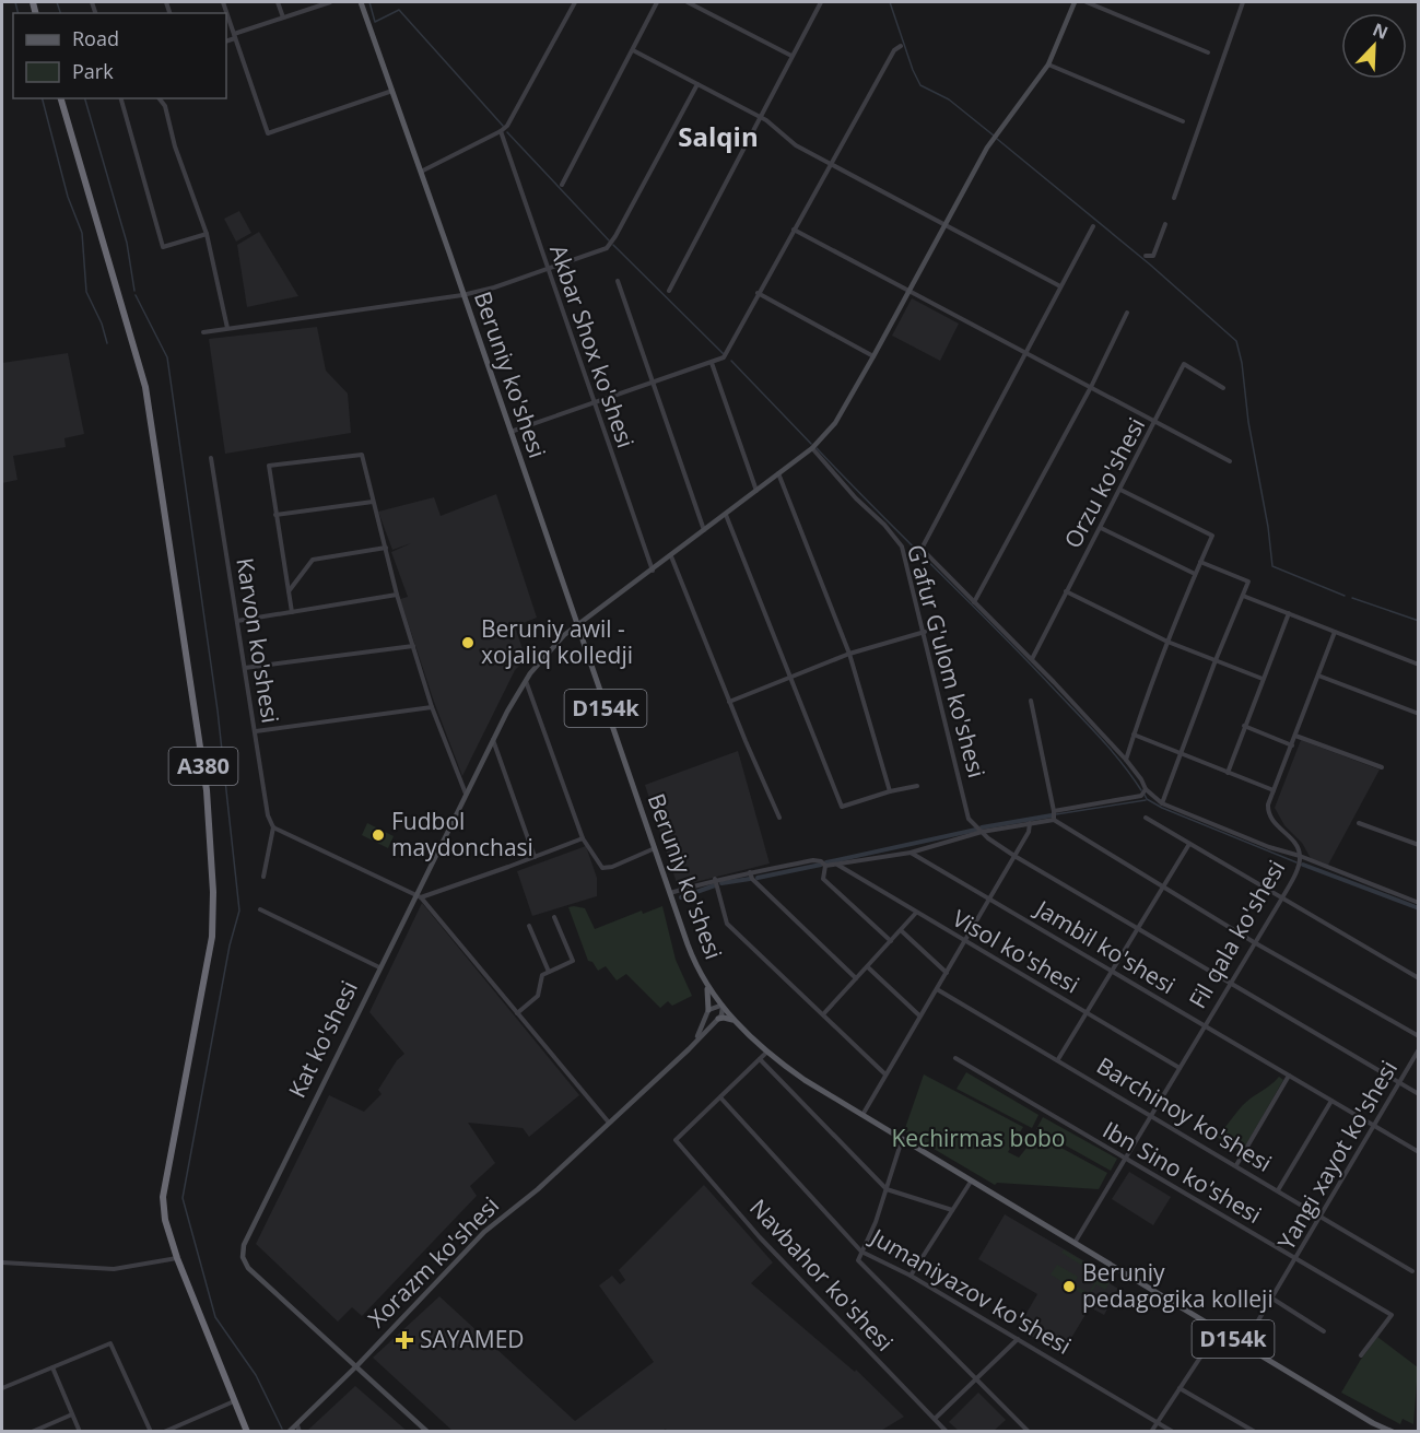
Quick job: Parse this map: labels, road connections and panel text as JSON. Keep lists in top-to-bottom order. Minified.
{"streets":{"highway":["A380"],"main road":["Beruniy ko'shesi","D154k"],"street":["Akbar Shox ko'shesi","Orzu ko'shesi","Karvon ko'shesi","G'afur G'ulom ko'shesi","Fil qala ko'shesi","Jambil ko'shesi","Visol ko'shesi","Kat ko'shesi","Barchinoy ko'shesi","Yangi xayot ko'shesi","Ibn Sino ko'shesi","Xorazm ko'shesi","Navbahor ko'shesi","Jumaniyazov ko'shesi"]},"crossings":[["Akbar Shox ko'shesi","Kat ko'shesi"],["Beruniy ko'shesi","Fil qala ko'shesi"],["Beruniy ko'shesi","Kat ko'shesi"],["Beruniy ko'shesi","Yangi xayot ko'shesi"],["G'afur G'ulom ko'shesi","Kat ko'shesi"],["Fil qala ko'shesi","Jambil ko'shesi"],["Fil qala ko'shesi","Visol ko'shesi"],["Fil qala ko'shesi","Barchinoy ko'shesi"],["Fil qala ko'shesi","Ibn Sino ko'shesi"],["Jambil ko'shesi","Yangi xayot ko'shesi"],["Kat ko'shesi","Xorazm ko'shesi"],["Barchinoy ko'shesi","Yangi xayot ko'shesi"],["Yangi xayot ko'shesi","Ibn Sino ko'shesi"],["Navbahor ko'shesi","Jumaniyazov ko'shesi"]],"districts":["Salqin"],"parks":["Kechirmas bobo"],"places":{"other":["Beruniy awil - xojaliq kolledji","Fudbol maydonchasi","Beruniy pedagogika kolleji"],"health":["SAYAMED"]},"legend":["Road","Park"],"north":"top right"}
